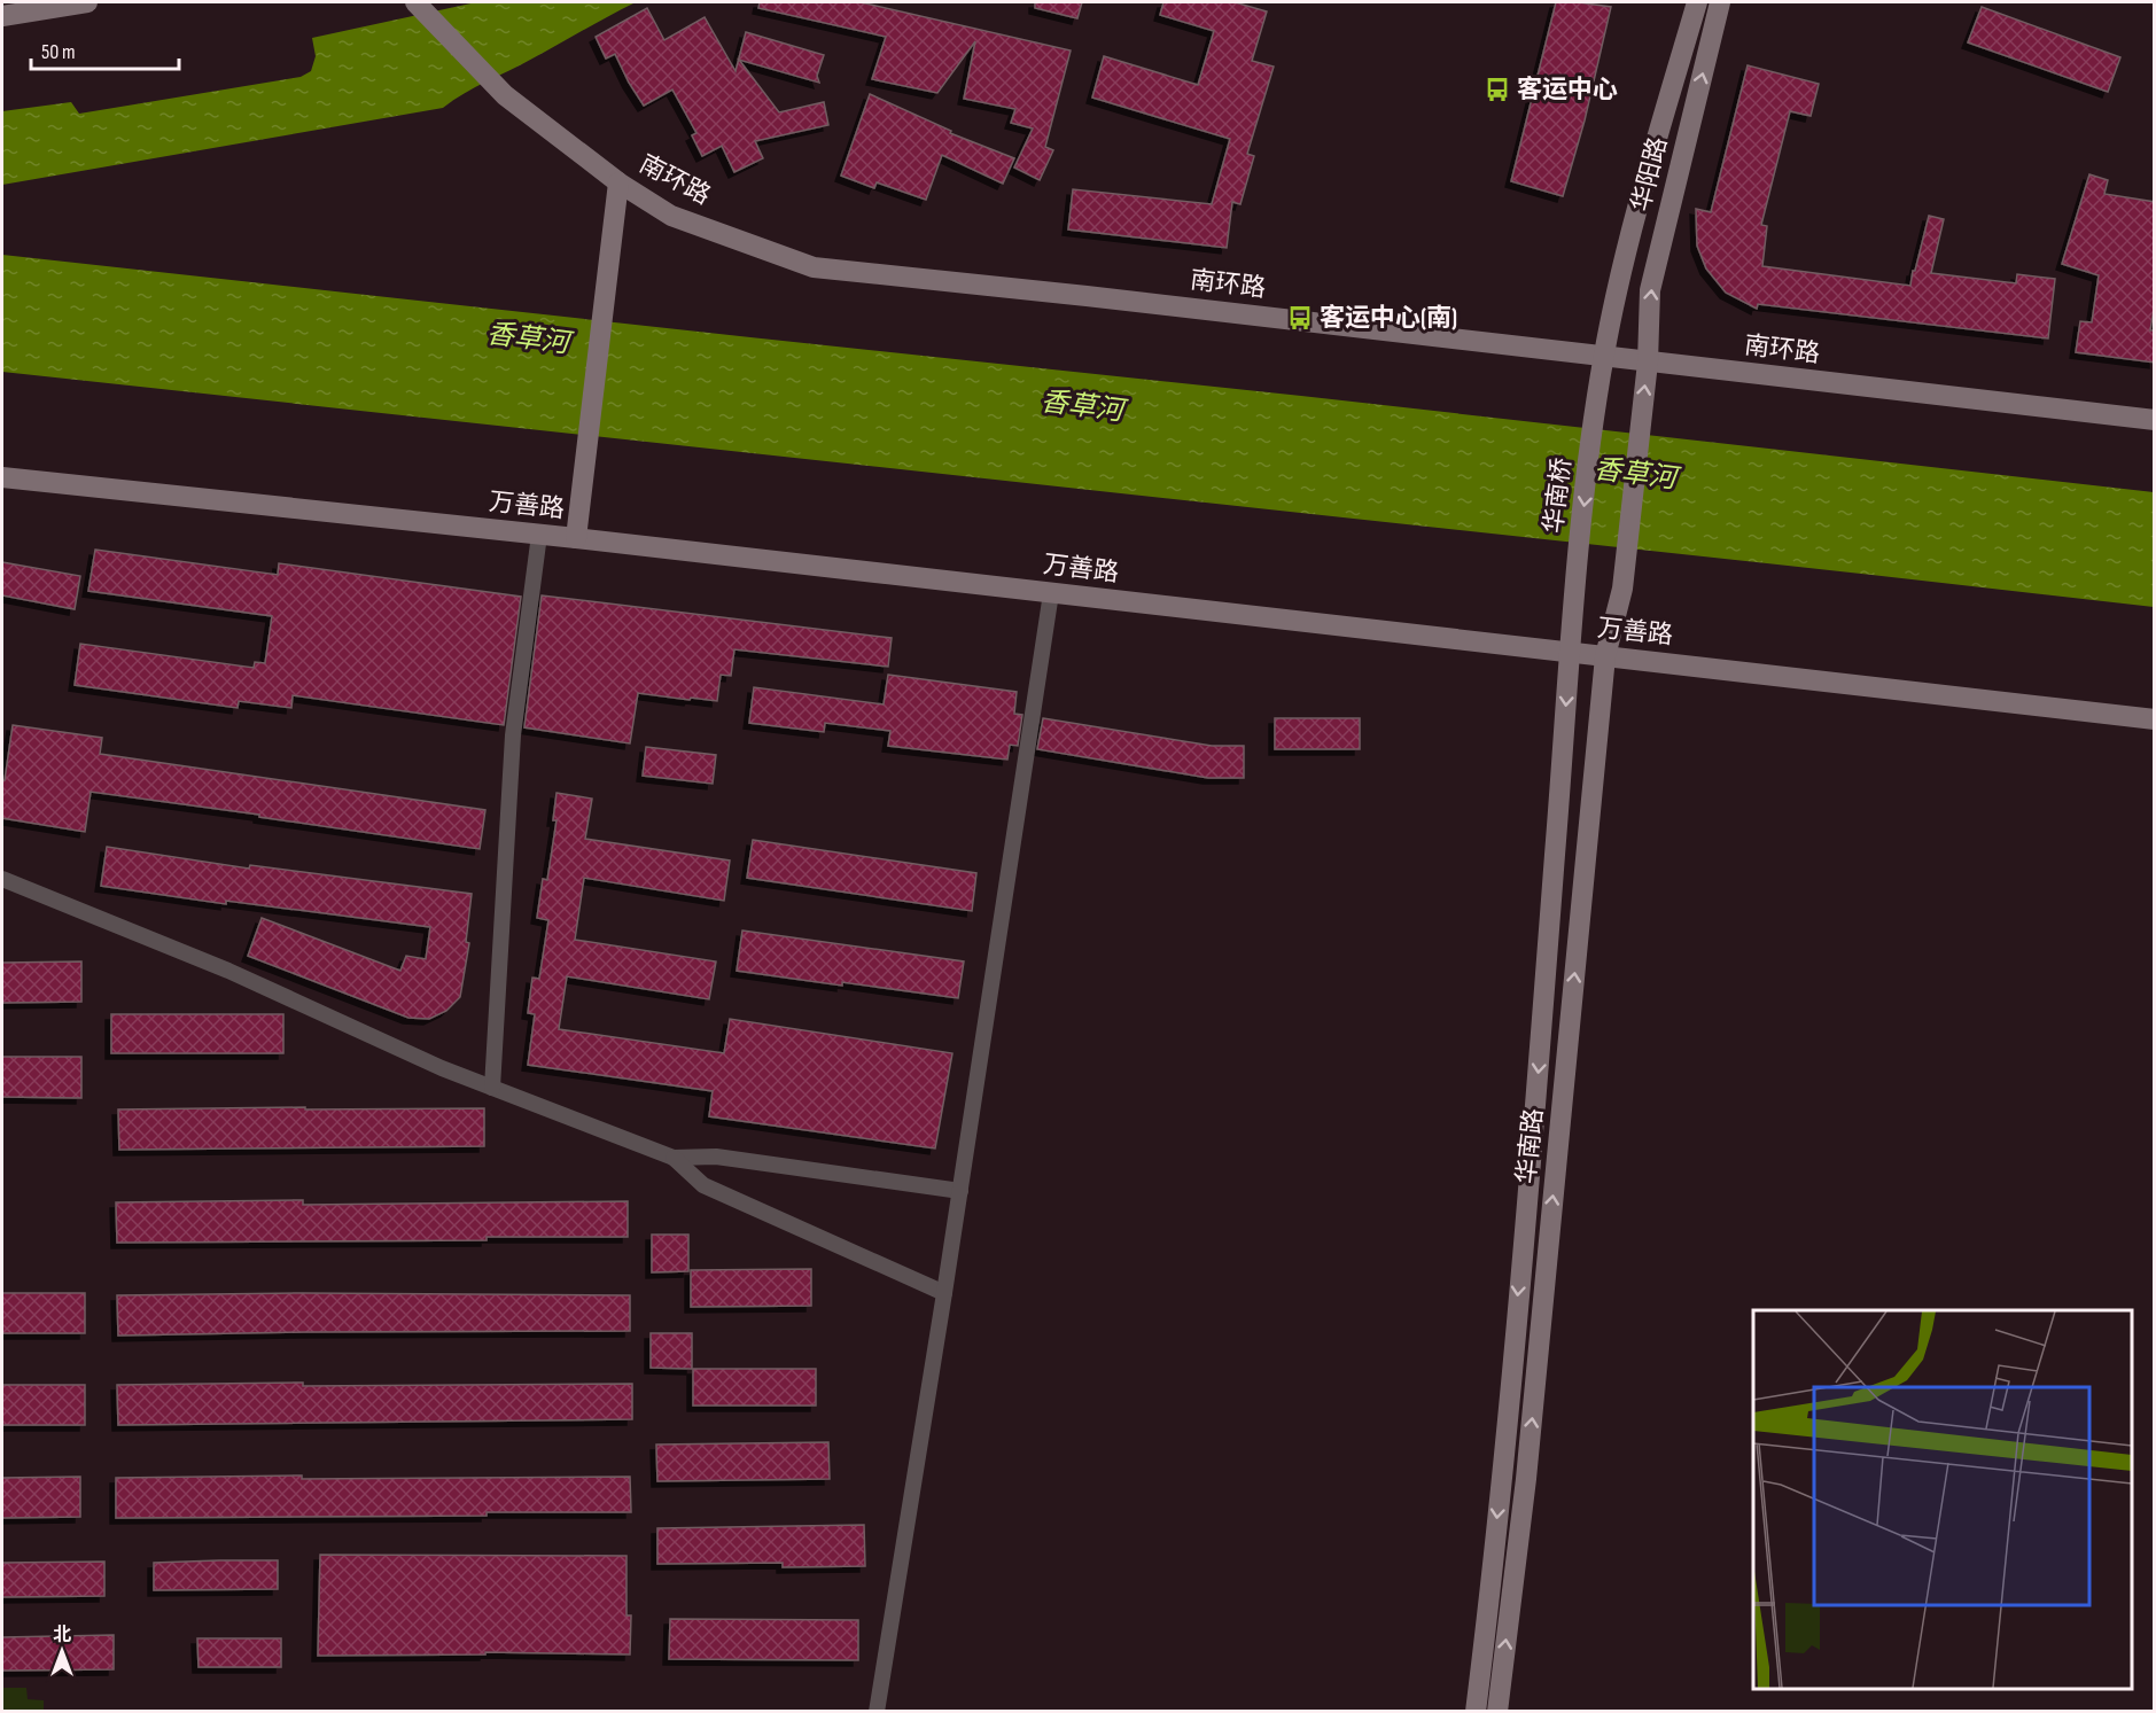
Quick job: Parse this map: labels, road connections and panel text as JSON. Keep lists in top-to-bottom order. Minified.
{"streets":{"main road":["华阳路","南环路","华南桥","万善路","华南路"]},"crossings":[["华阳路","南环路"],["华阳路","华南路"],["南环路","华南桥"],["南环路","华南路"],["华南桥","华南路"],["万善路","华南路"]],"one_way":["华南桥"],"water":["香草河"],"places":{"bus stop":["客运中心","客运中心(南)"]},"scale_bar":"50 m","north":"top"}
